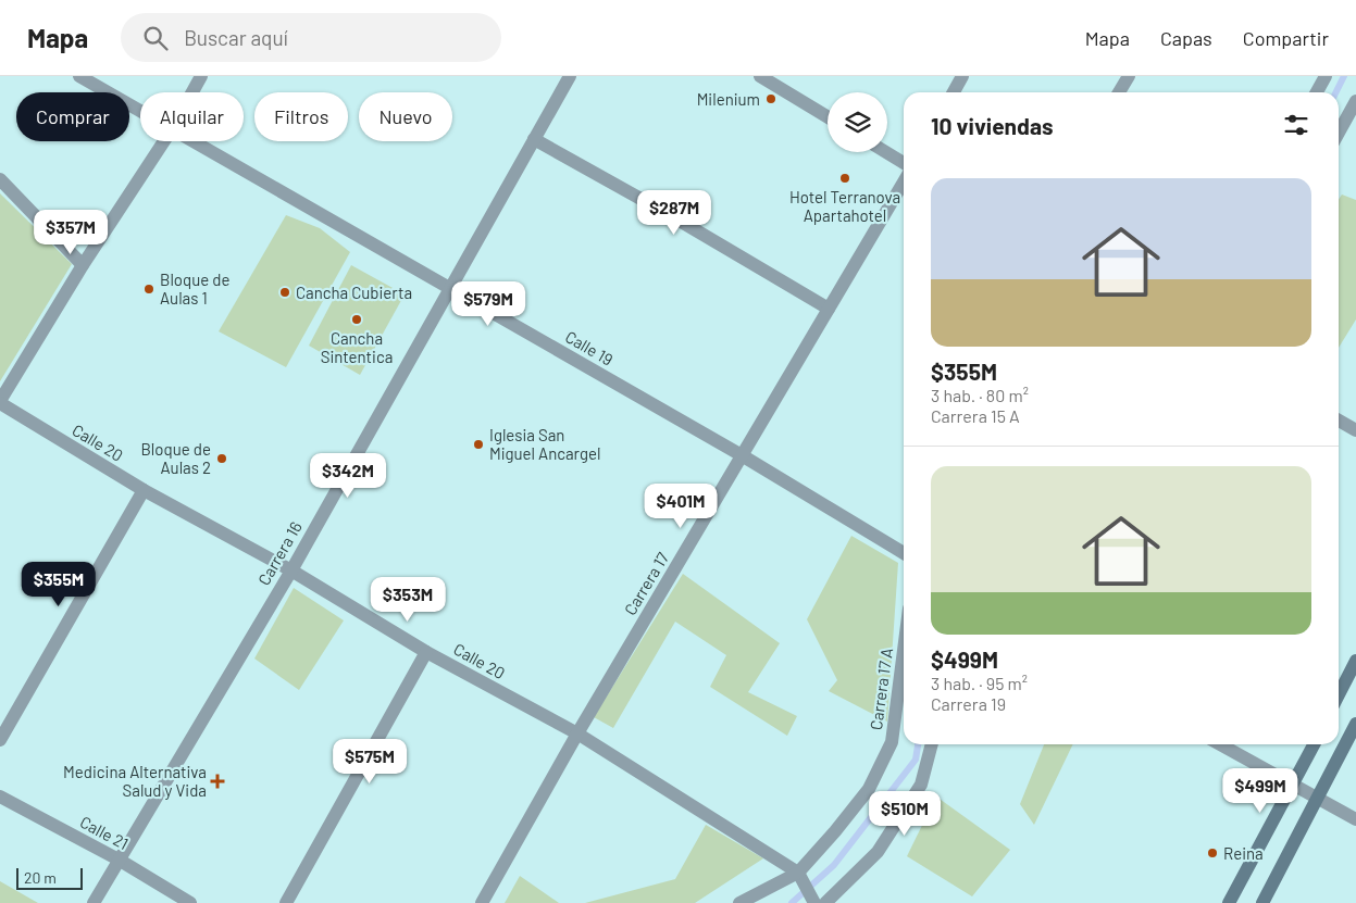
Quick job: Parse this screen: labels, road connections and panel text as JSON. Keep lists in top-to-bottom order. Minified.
{"streets":{"street":["Calle 19","Calle 20","Carrera 16","Carrera 17","Carrera 17 A","Calle 21"]},"crossings":[["Calle 19","Carrera 16"],["Calle 19","Carrera 17"],["Calle 20","Carrera 16"],["Calle 20","Carrera 17"],["Calle 20","Carrera 17 A"],["Carrera 16","Calle 21"]],"places":{"other":["Milenium","Hotel Terranova Apartahotel","Bloque de Aulas 1","Cancha Cubierta","Cancha Sintentica","Iglesia San Miguel Ancargel","Bloque de Aulas 2","Reina"],"health":["Medicina Alternativa Salud y Vida"]},"scale_bar":"20 m","page":{"header":"Mapa","search":"Buscar aquí","nav":["Mapa","Capas","Compartir"],"chip":["Comprar","Alquilar","Filtros","Nuevo"],"heading":"10 viviendas","list":[{"name":"$355M","note":"3 hab. · 80 m² · Carrera 15 A"},{"name":"$499M","note":"3 hab. · 95 m² · Carrera 19"}],"price":["$287M","$357M","$579M","$342M","$401M","$355M","$353M","$575M","$499M","$510M"],"scale":"20 m"}}
